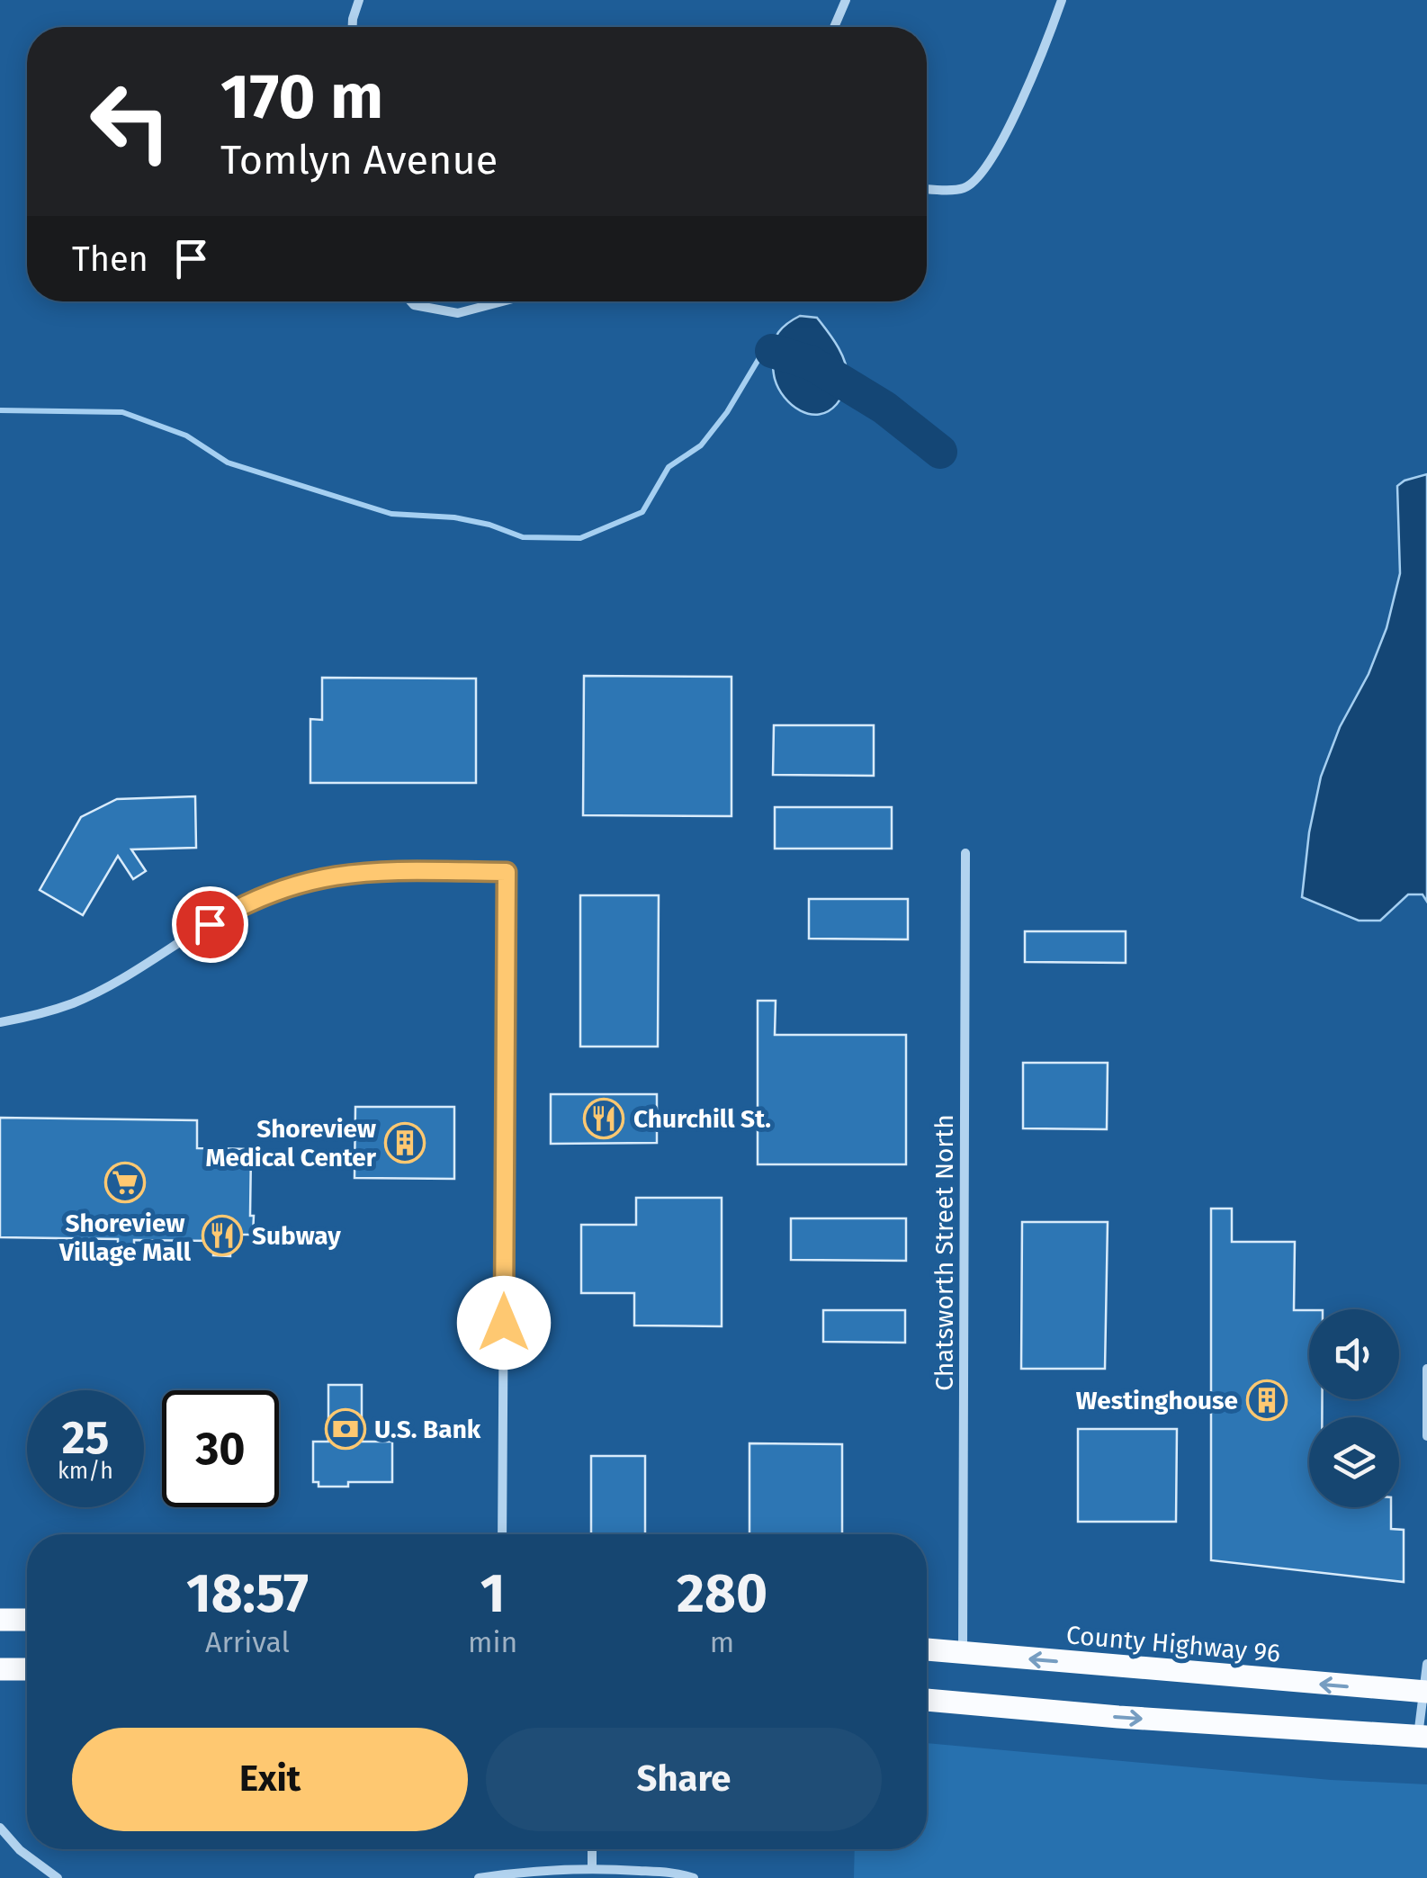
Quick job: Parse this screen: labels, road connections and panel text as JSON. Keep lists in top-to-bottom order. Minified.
{"streets":{"main road":["County Highway 96"],"street":["Chatsworth Street North"]},"crossings":[["Chatsworth Street North","County Highway 96"]],"places":{"restaurant":["Churchill St.","Subway"],"building":["Shoreview Medical Center","Westinghouse"],"supermarket":["Shoreview Village Mall"],"bank":["U.S. Bank"]},"page":{"turn":["170 m","Tomlyn Avenue"],"then":"Then","speed":"25 km/h","limit":"30","eta":["18:57","Arrival","1","min","280","m"],"buttons":["Exit","Share"]}}
